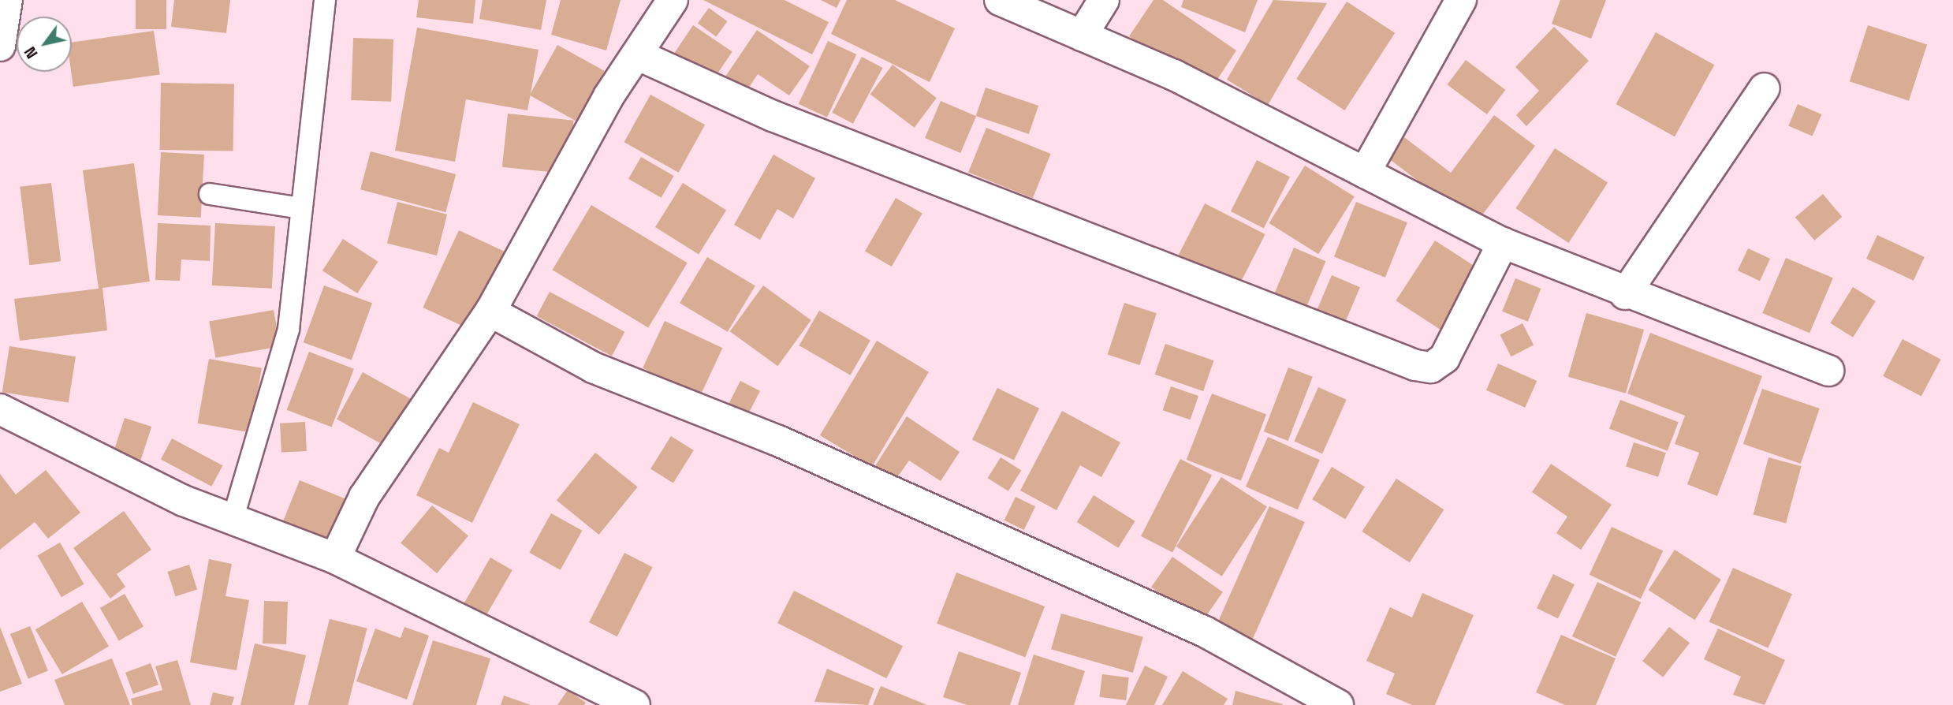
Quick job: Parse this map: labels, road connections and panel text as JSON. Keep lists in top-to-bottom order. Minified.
{"north":"bottom left"}
